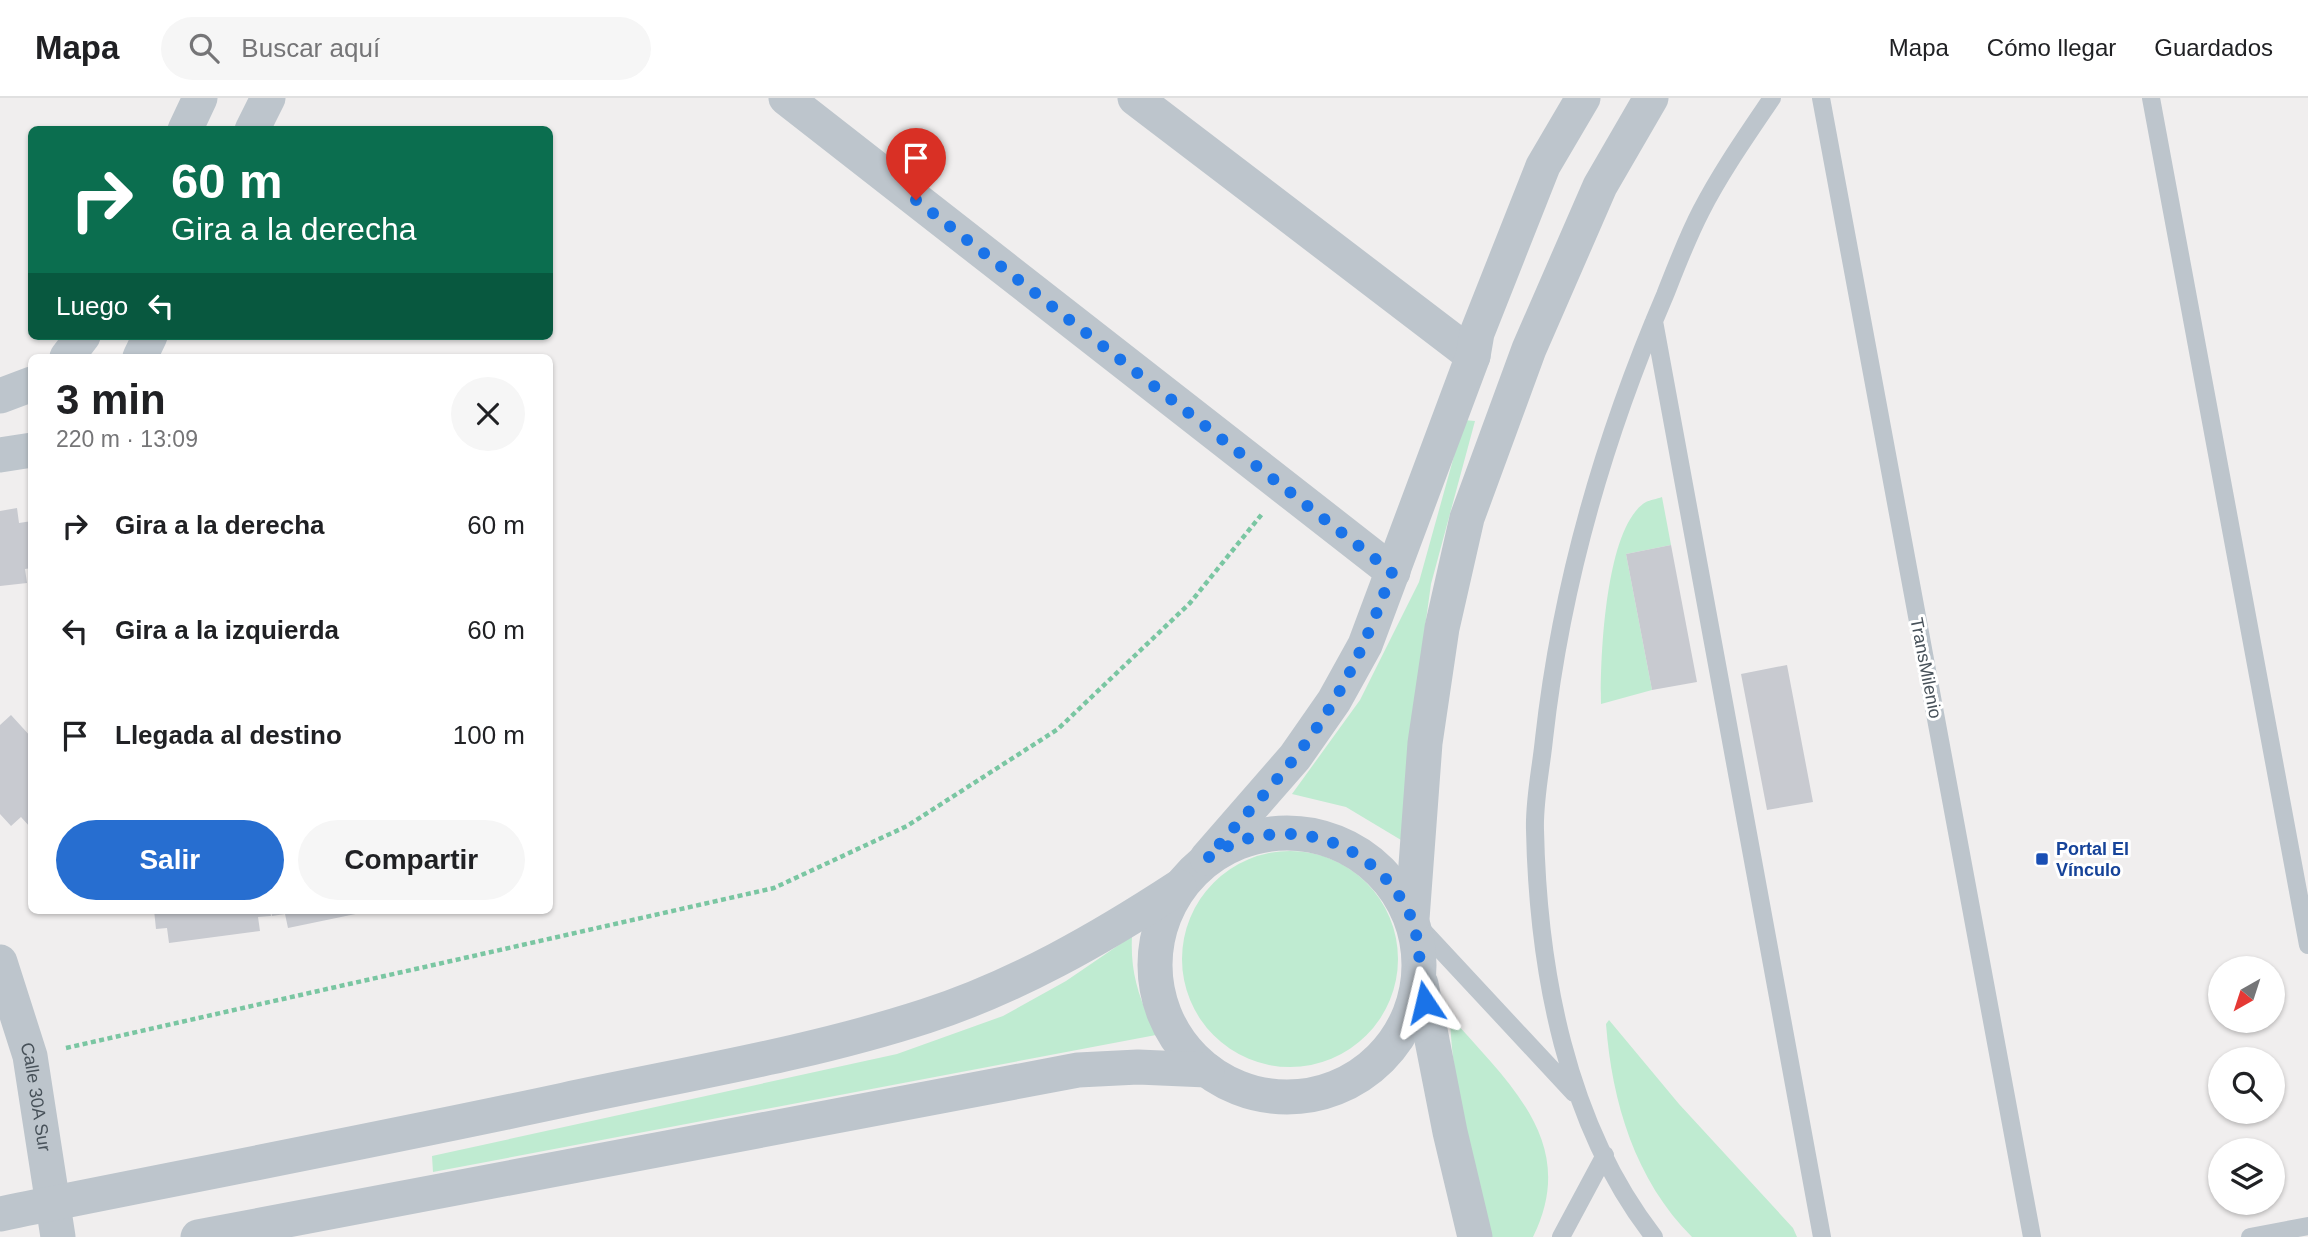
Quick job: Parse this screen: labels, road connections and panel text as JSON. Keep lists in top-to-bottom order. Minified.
{"streets":{"street":["Calle 30A Sur"],"lane":["TransMilenio"]},"places":{"transit":["Portal El Vínculo"]},"north":"bottom left","page":{"header":"Mapa","search":"Buscar aquí","nav":["Mapa","Cómo llegar","Guardados"],"turn":["60 m","Gira a la derecha"],"then":"Luego","heading":["3 min","220 m · 13:09"],"list":[{"name":"Gira a la derecha","value":"60 m"},{"name":"Gira a la izquierda","value":"60 m"},{"name":"Llegada al destino","value":"100 m"}],"buttons":["Salir","Compartir"]}}
